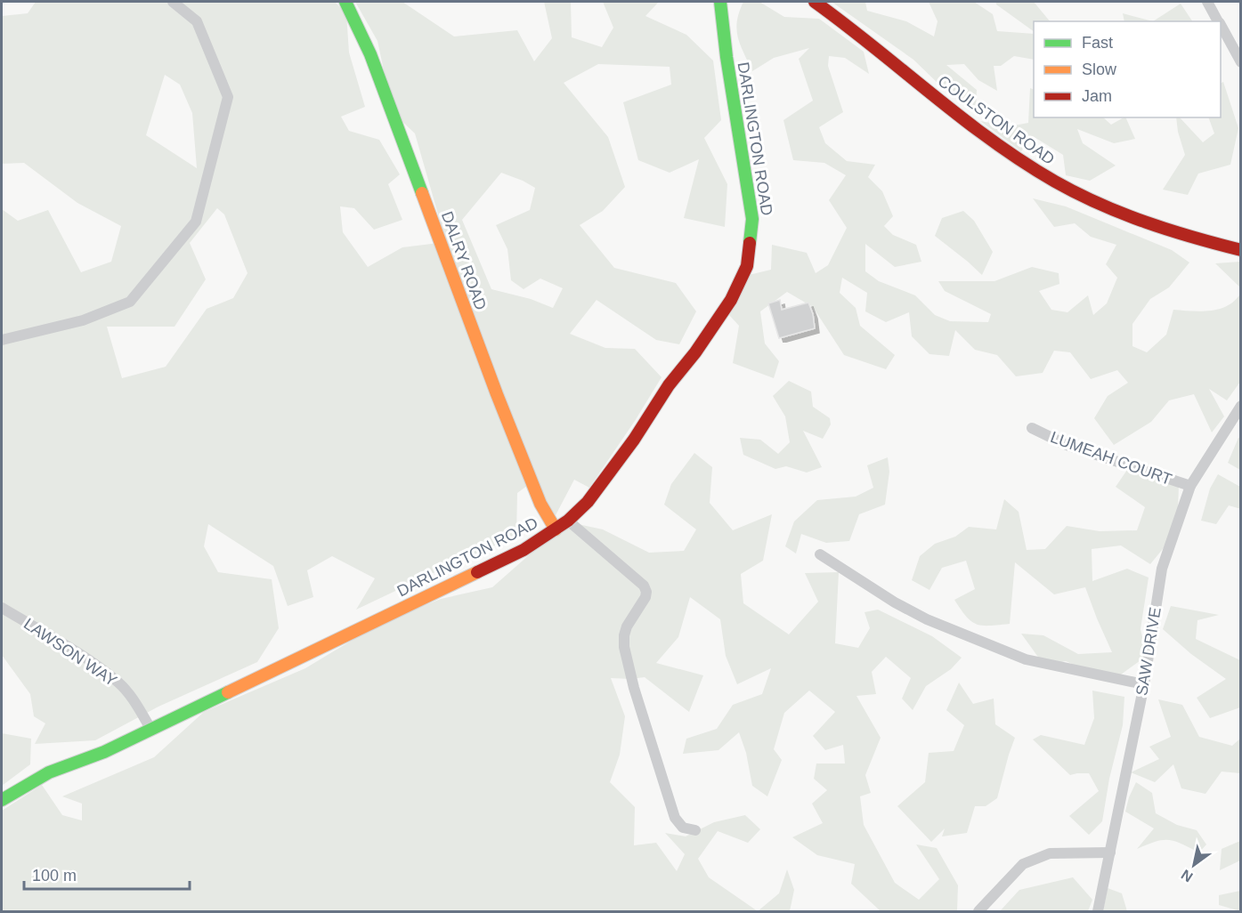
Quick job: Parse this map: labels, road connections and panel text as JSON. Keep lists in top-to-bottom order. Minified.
{"streets":{"street":["COULSTON ROAD","DARLINGTON ROAD","DALRY ROAD","LUMEAH COURT","SAW DRIVE","LAWSON WAY"]},"crossings":[["DARLINGTON ROAD","DALRY ROAD"],["DARLINGTON ROAD","LAWSON WAY"],["LUMEAH COURT","SAW DRIVE"]],"legend":["Fast","Slow","Jam"],"scale_bar":"100 m","north":"bottom left"}
